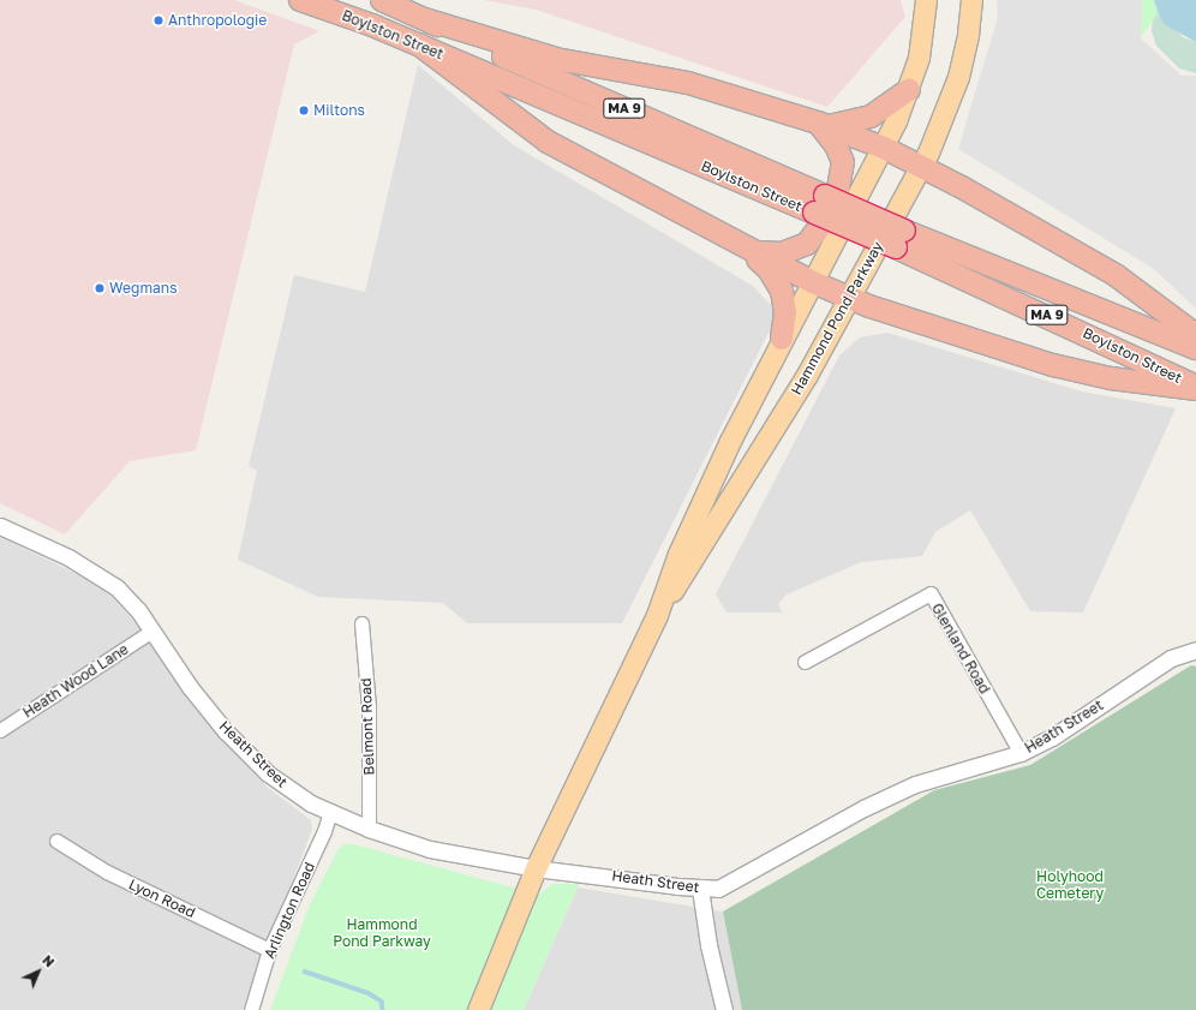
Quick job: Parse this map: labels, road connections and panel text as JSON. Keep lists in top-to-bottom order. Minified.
{"streets":{"highway":["Boylston Street","MA 9"],"main road":["Hammond Pond Parkway"],"street":["Glenland Road","Heath Wood Lane","Belmont Road","Heath Street","Lyon Road","Arlington Road"]},"crossings":[["Hammond Pond Parkway","Heath Street"],["Glenland Road","Heath Street"],["Heath Wood Lane","Heath Street"],["Belmont Road","Heath Street"],["Heath Street","Arlington Road"],["Lyon Road","Arlington Road"]],"parks":["Holyhood Cemetery","Hammond Pond Parkway"],"places":["Anthropologie","Miltons","Wegmans"],"north":"top right"}
